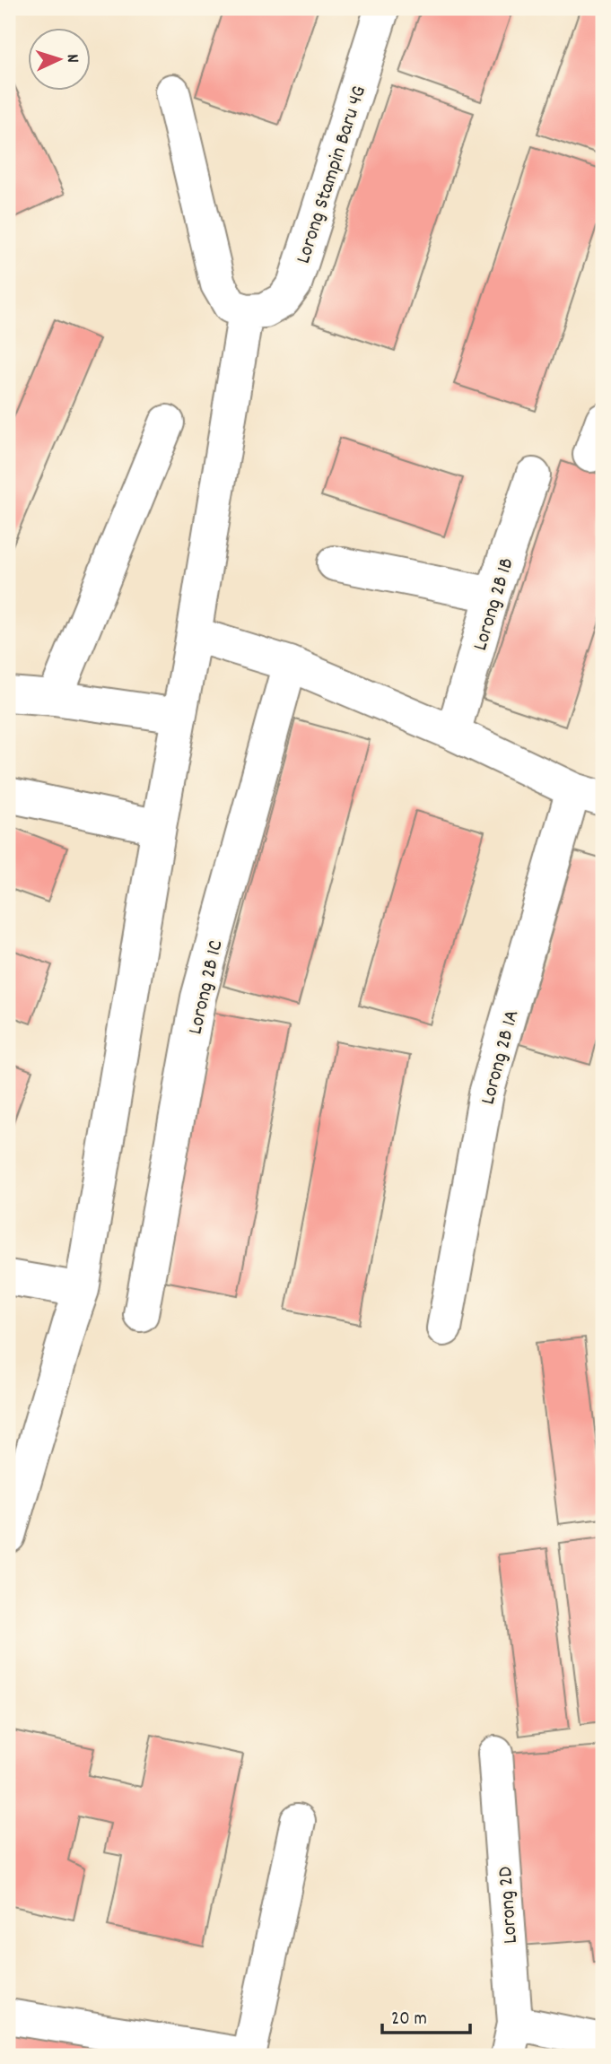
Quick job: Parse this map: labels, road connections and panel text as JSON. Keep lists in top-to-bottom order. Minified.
{"streets":{"street":["Lorong Stampin Baru 4G","Lorong 2B 1B","Lorong 2B 1C","Lorong 2B 1A","Lorong 2D"]},"scale_bar":"20 m","north":"right"}
